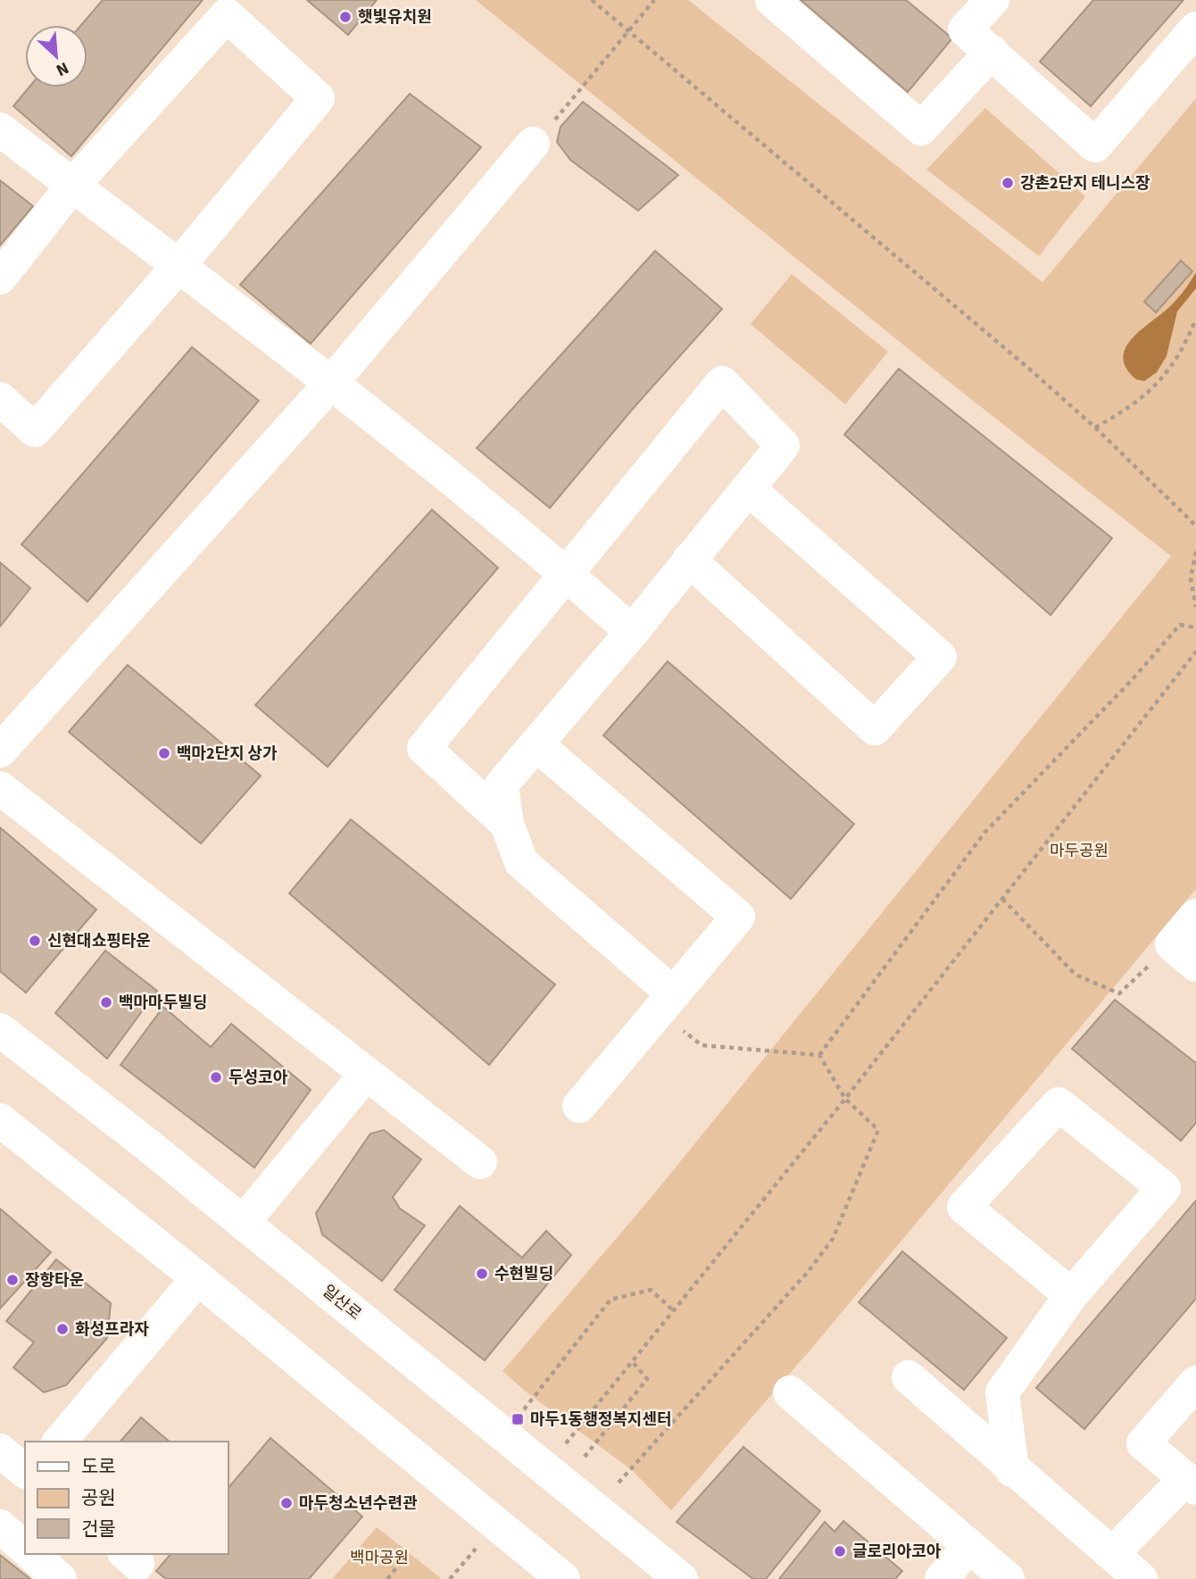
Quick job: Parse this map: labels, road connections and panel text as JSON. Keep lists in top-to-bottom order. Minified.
{"streets":{"main road":["일산로"]},"parks":["마두공원","백마공원"],"places":{"other":["햇빛유치원","강촌2단지 테니스장","백마2단지 상가","신현대쇼핑타운","백마마두빌딩","두성코아","수현빌딩","장항타운","화성프라자","마두청소년수련관","글로리아코아"],"transit":["마두1동행정복지센터"]},"legend":["도로","공원","건물"],"north":"bottom right"}
